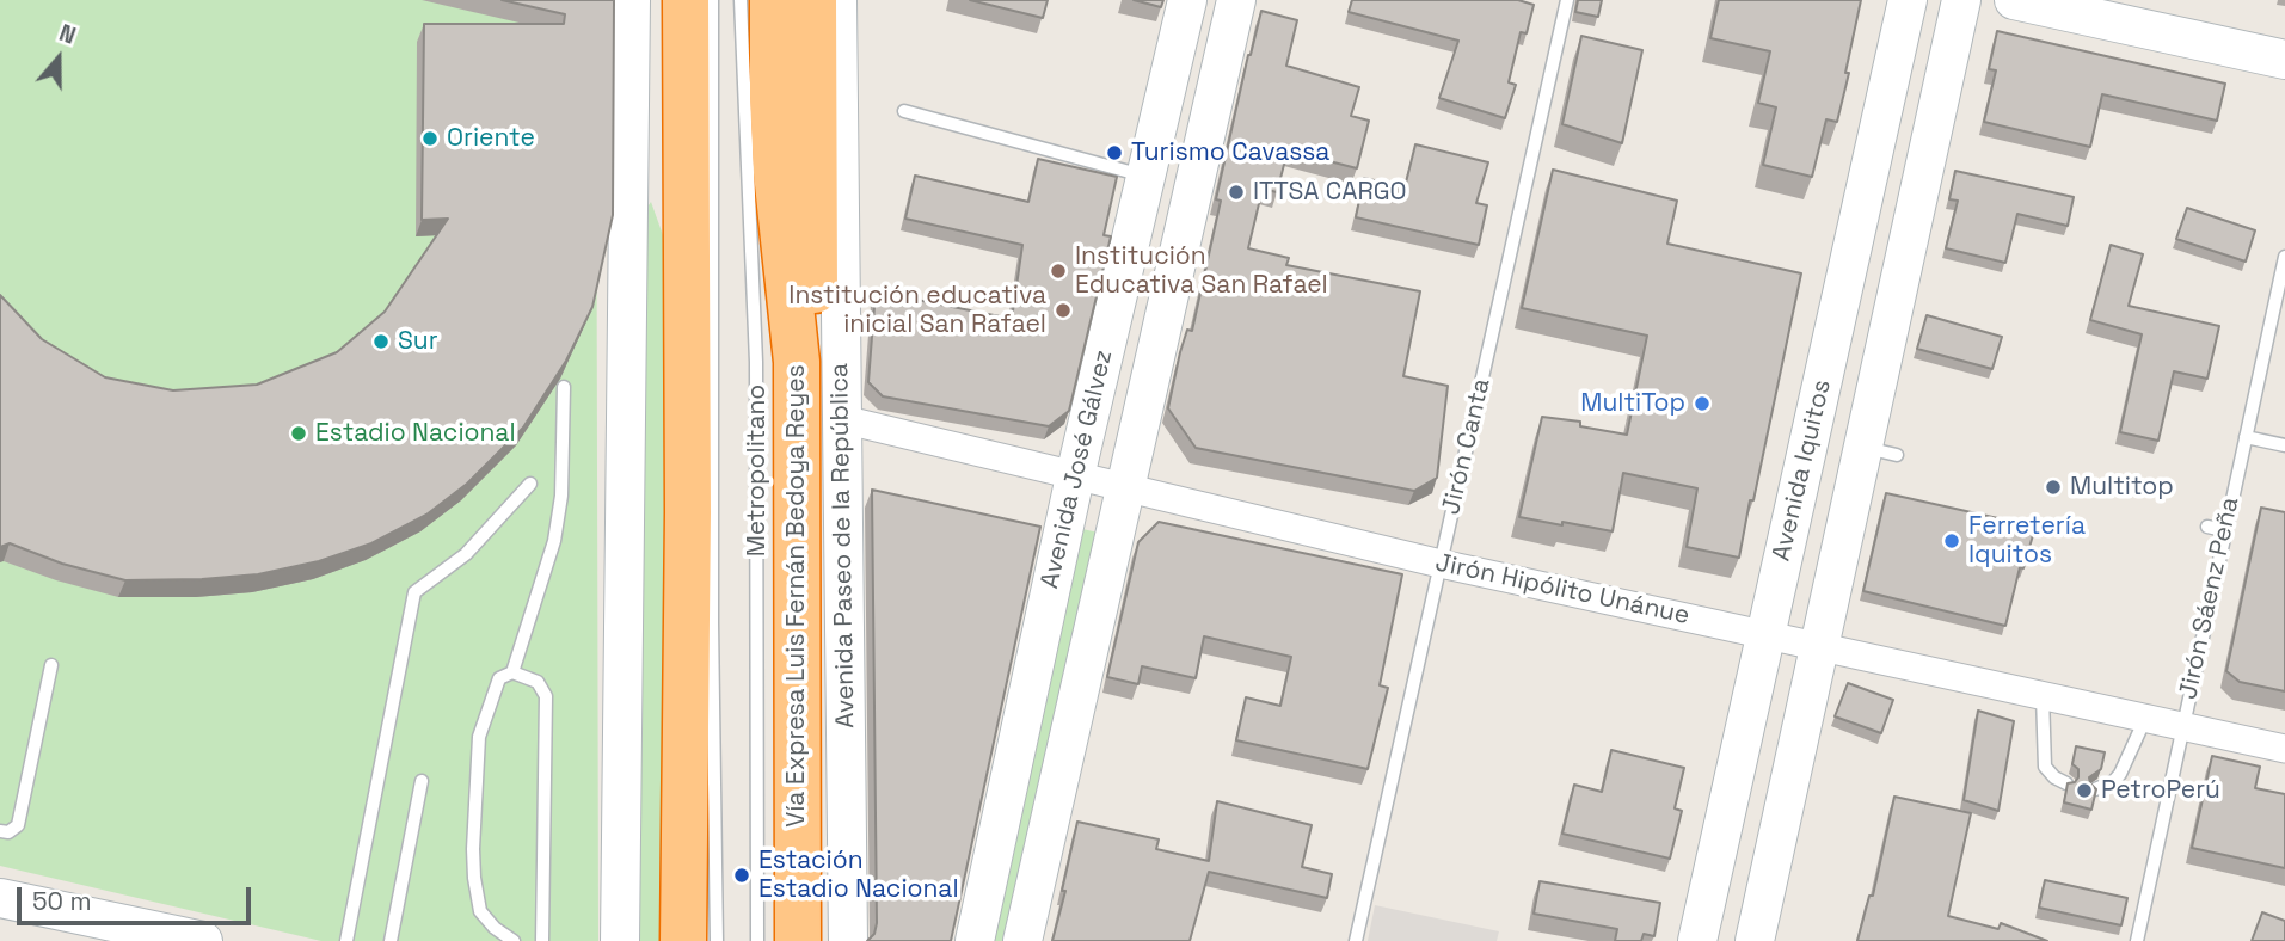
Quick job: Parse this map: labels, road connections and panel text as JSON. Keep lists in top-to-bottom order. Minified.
{"streets":{"highway":["Vía Expresa Luis Fernán Bedoya Reyes"],"main road":["Avenida José Gálvez","Avenida Iquitos","Avenida Paseo de la República"],"street":["Jirón Hipólito Unánue"],"lane":["Jirón Canta","Metropolitano","Jirón Sáenz Peña"]},"crossings":[["Jirón Canta","Jirón Hipólito Unánue"],["Avenida José Gálvez","Jirón Hipólito Unánue"],["Avenida Iquitos","Jirón Hipólito Unánue"],["Avenida Paseo de la República","Jirón Hipólito Unánue"],["Jirón Hipólito Unánue","Jirón Sáenz Peña"]],"places":["Oriente","Turismo Cavassa","ITTSA CARGO","Institución Educativa San Rafael","Institución educativa inicial San Rafael","Sur","MultiTop","Estadio Nacional","Multitop","Ferretería Iquitos","PetroPerú","Estación Estadio Nacional"],"scale_bar":"50 m","north":"top"}
